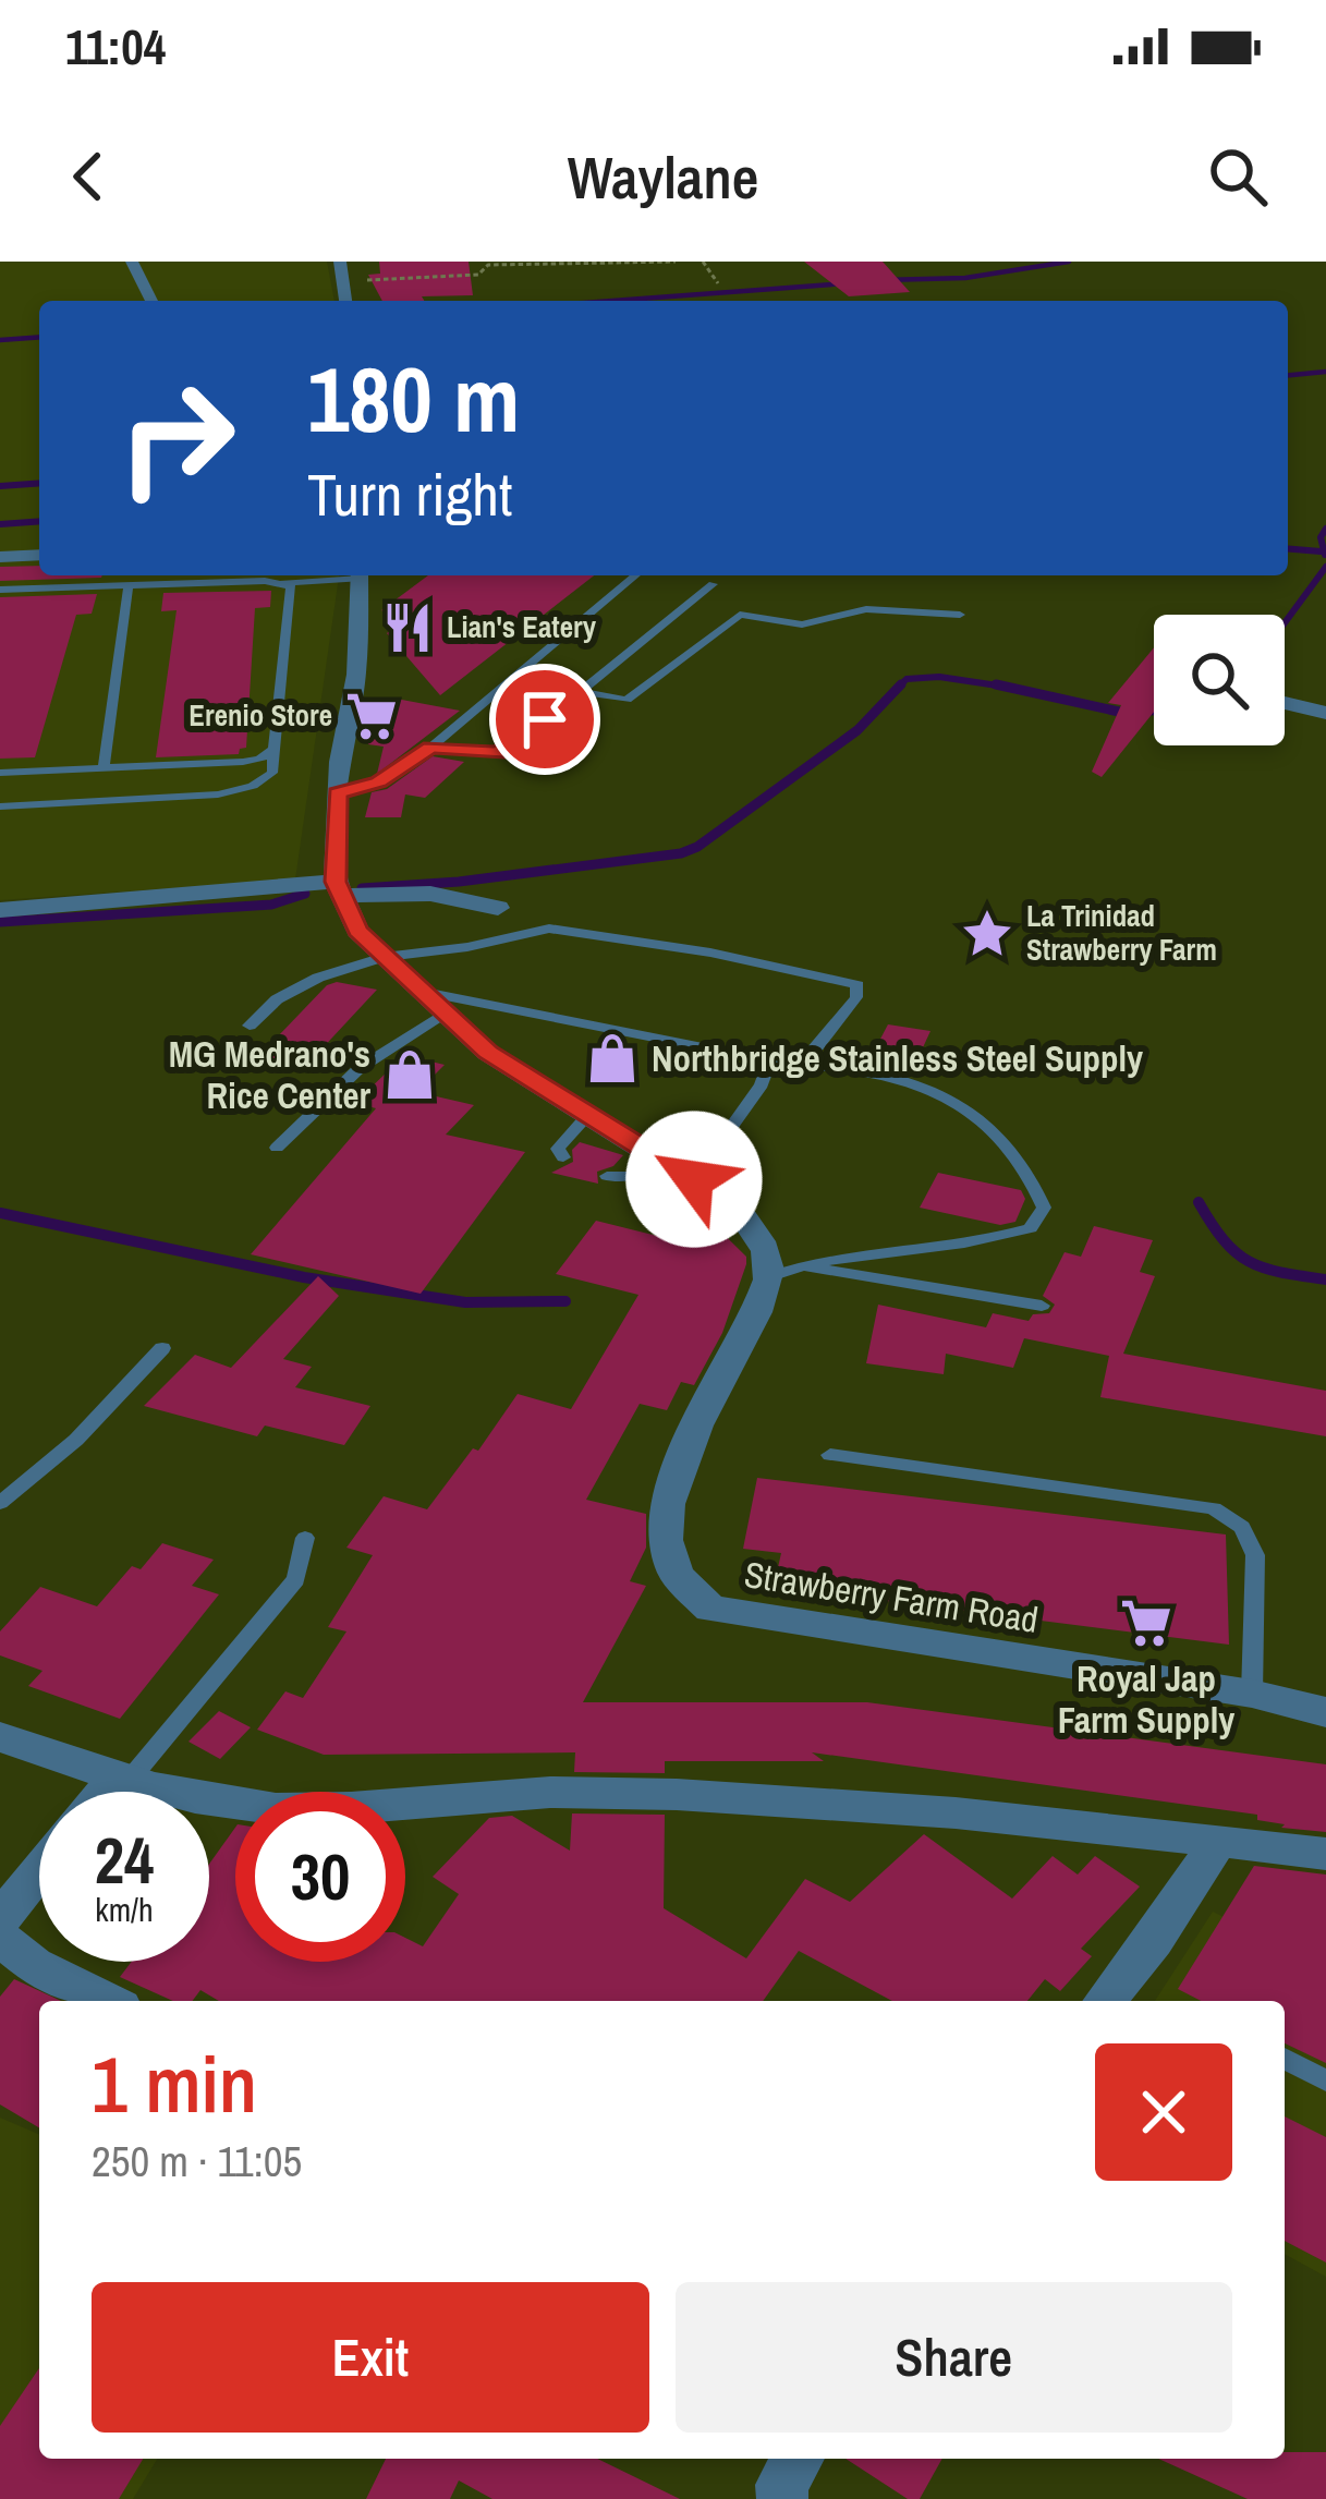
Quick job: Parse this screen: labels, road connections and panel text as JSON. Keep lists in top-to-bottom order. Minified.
{"streets":{"street":["Strawberry Farm Road"]},"places":{"restaurant":["Lian's Eatery"],"supermarket":["Erenio Store","Royal Jap Farm Supply"],"place":["La Trinidad Strawberry Farm"],"shop":["Northbridge Stainless Steel Supply","MG Medrano's Rice Center"]},"page":{"status":"11:04","header":"Waylane","turn":["180 m","Turn right"],"speed":"24 km/h","limit":"30","heading":["1 min","250 m · 11:05"],"buttons":["Exit","Share"]}}
